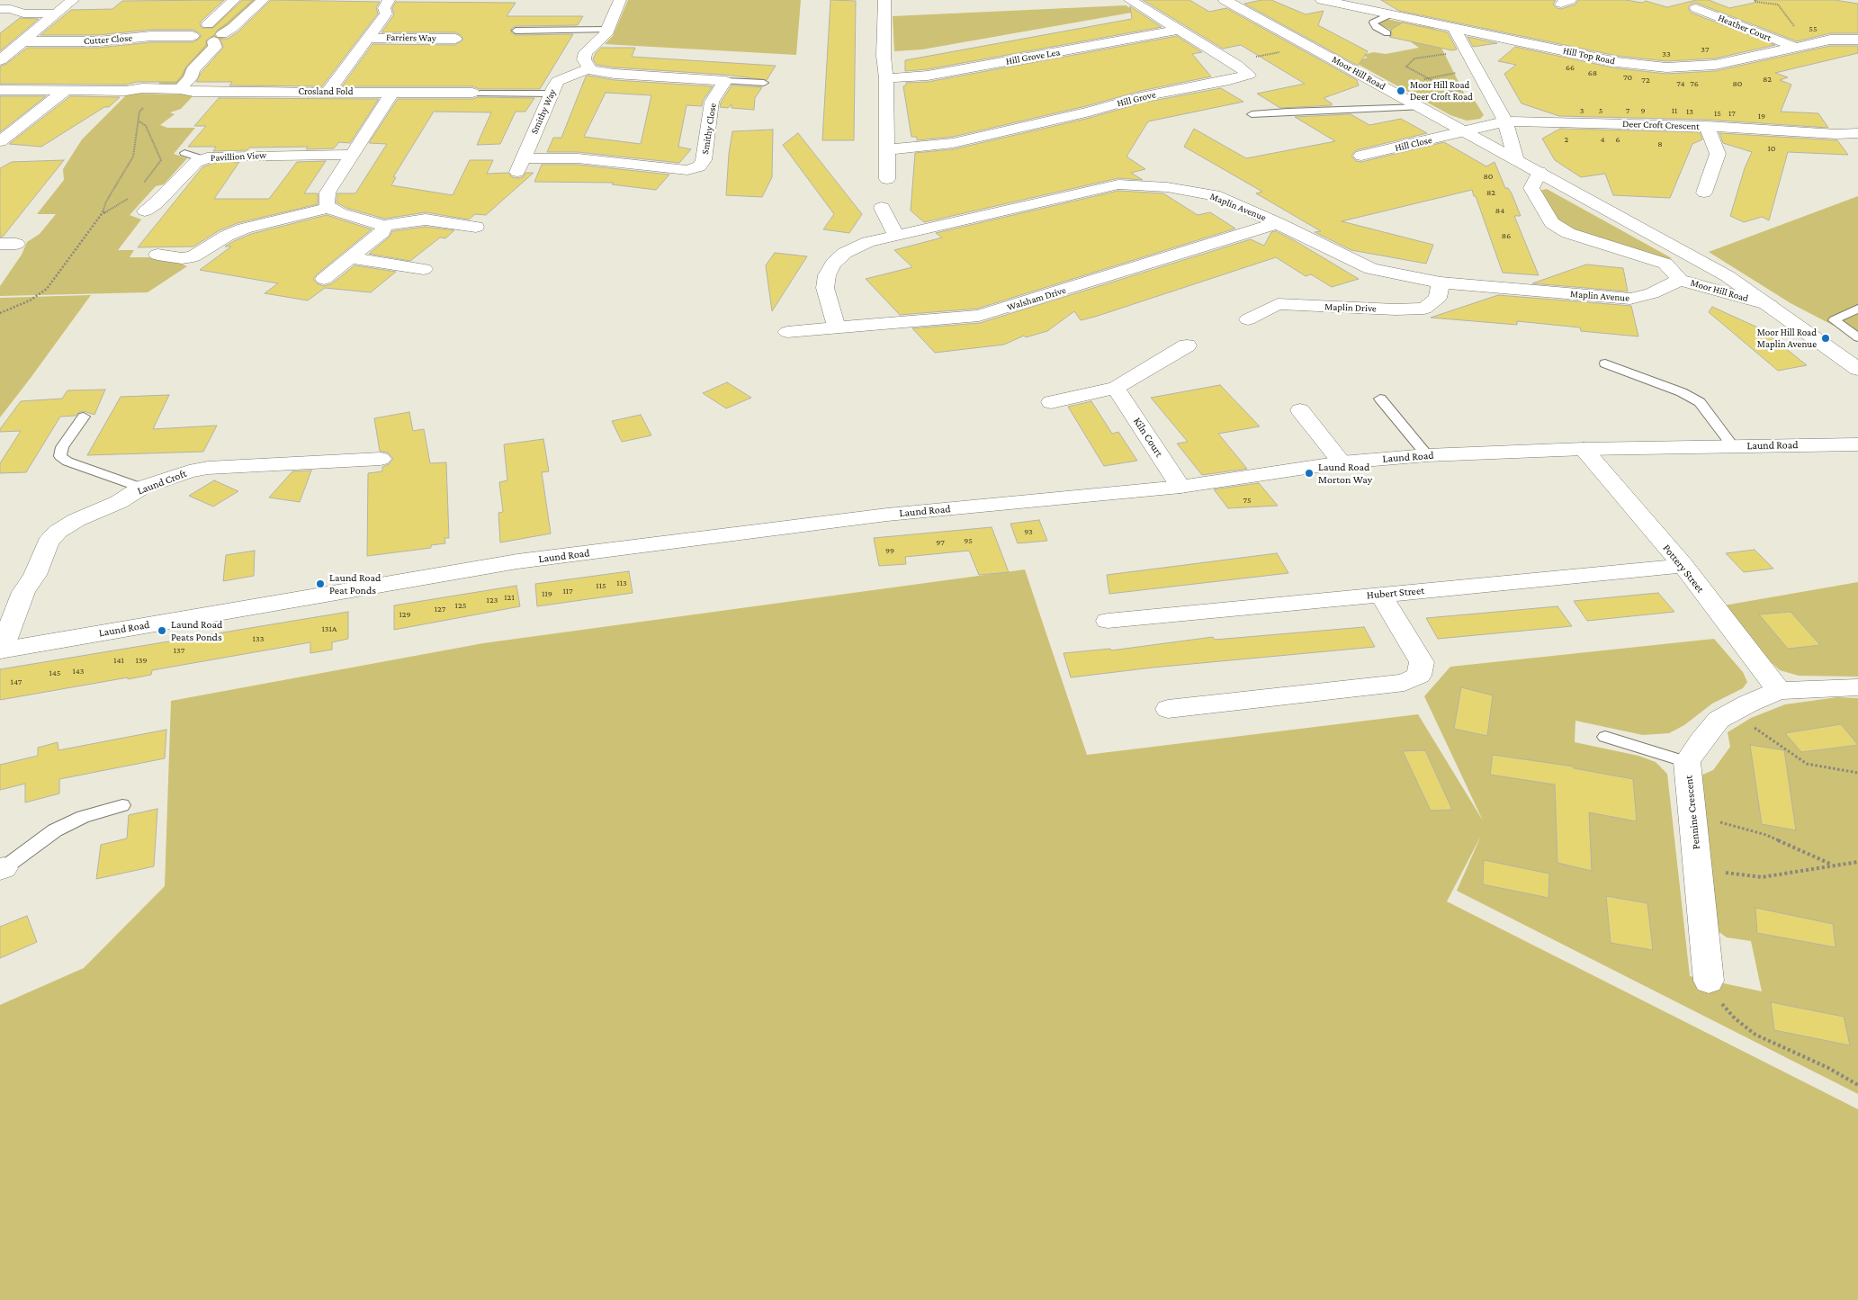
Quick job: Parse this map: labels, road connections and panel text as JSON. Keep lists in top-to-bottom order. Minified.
{"streets":{"street":["Heather Court","Farriers Way","Cutter Close","Hill Top Road","Hill Grove Lea","Moor Hill Road","Crosland Fold","Hill Grove","Smithy Way","Deer Croft Crescent","Smithy Close","Hill Close","Pavillion View","Maplin Avenue","Walsham Drive","Maplin Drive","Kiln Court","Laund Road","Laund Croft","Pottery Street","Hubert Street","Pennine Crescent"]},"crossings":[["Heather Court","Hill Top Road"],["Farriers Way","Crosland Fold"],["Hill Grove Lea","Hill Grove"],["Moor Hill Road","Deer Croft Crescent"],["Moor Hill Road","Hill Close"],["Moor Hill Road","Maplin Avenue"],["Smithy Way","Smithy Close"],["Deer Croft Crescent","Hill Close"],["Maplin Avenue","Walsham Drive"],["Maplin Avenue","Maplin Drive"],["Kiln Court","Laund Road"],["Laund Road","Laund Croft"],["Laund Road","Pottery Street"],["Pottery Street","Hubert Street"],["Pottery Street","Pennine Crescent"]],"places":["Moor Hill Road Deer Croft Road","Moor Hill Road Maplin Avenue","Laund Road Morton Way","Laund Road Peat Ponds","Laund Road Peats Ponds"],"house_numbers":["55","37","33","66","68","70","82","72","74","76","80","3","5","7","9","11","13","15","17","19","2","4","6","8","10","80","82","84","86","75","93","95","97","99","113","115","117","119","121","123","125","127","129","131A","133","137","141","139","143","145","147"]}
